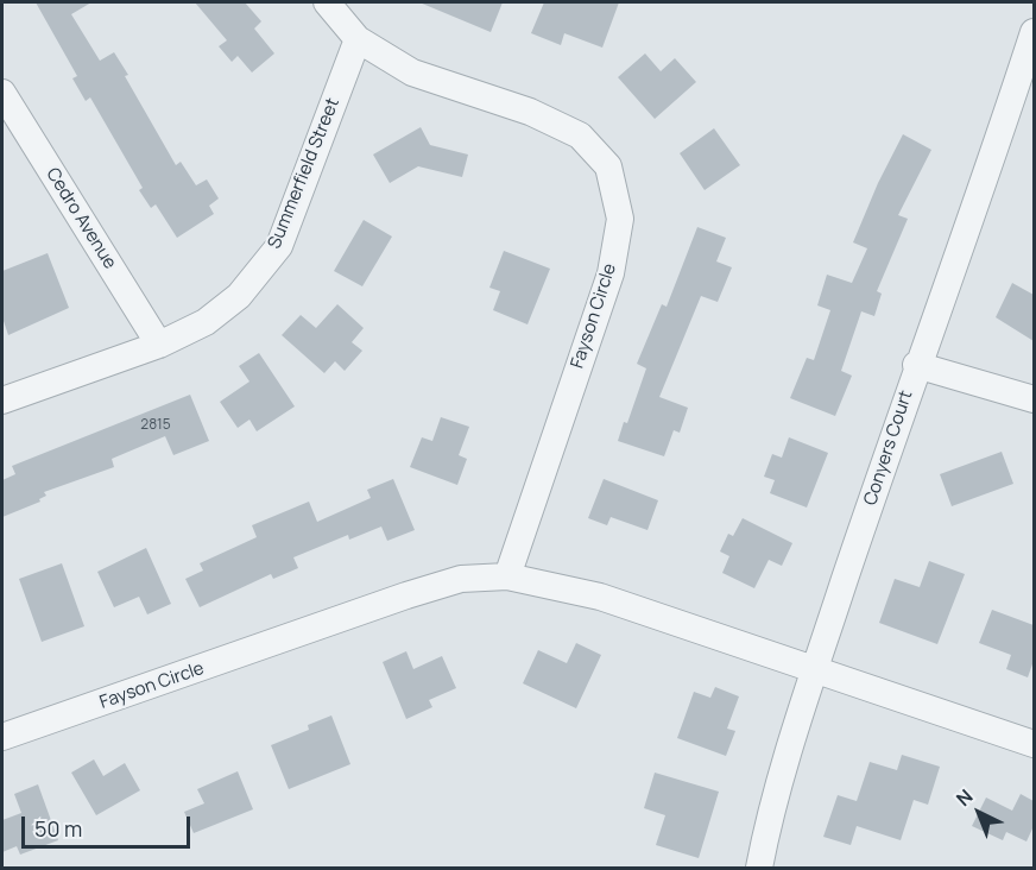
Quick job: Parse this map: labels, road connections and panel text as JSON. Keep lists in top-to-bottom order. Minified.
{"streets":{"street":["Summerfield Street","Cedro Avenue","Fayson Circle","Conyers Court"]},"crossings":[["Summerfield Street","Cedro Avenue"],["Summerfield Street","Fayson Circle"],["Fayson Circle","Conyers Court"]],"house_numbers":["2815"],"scale_bar":"50 m","north":"top left"}
